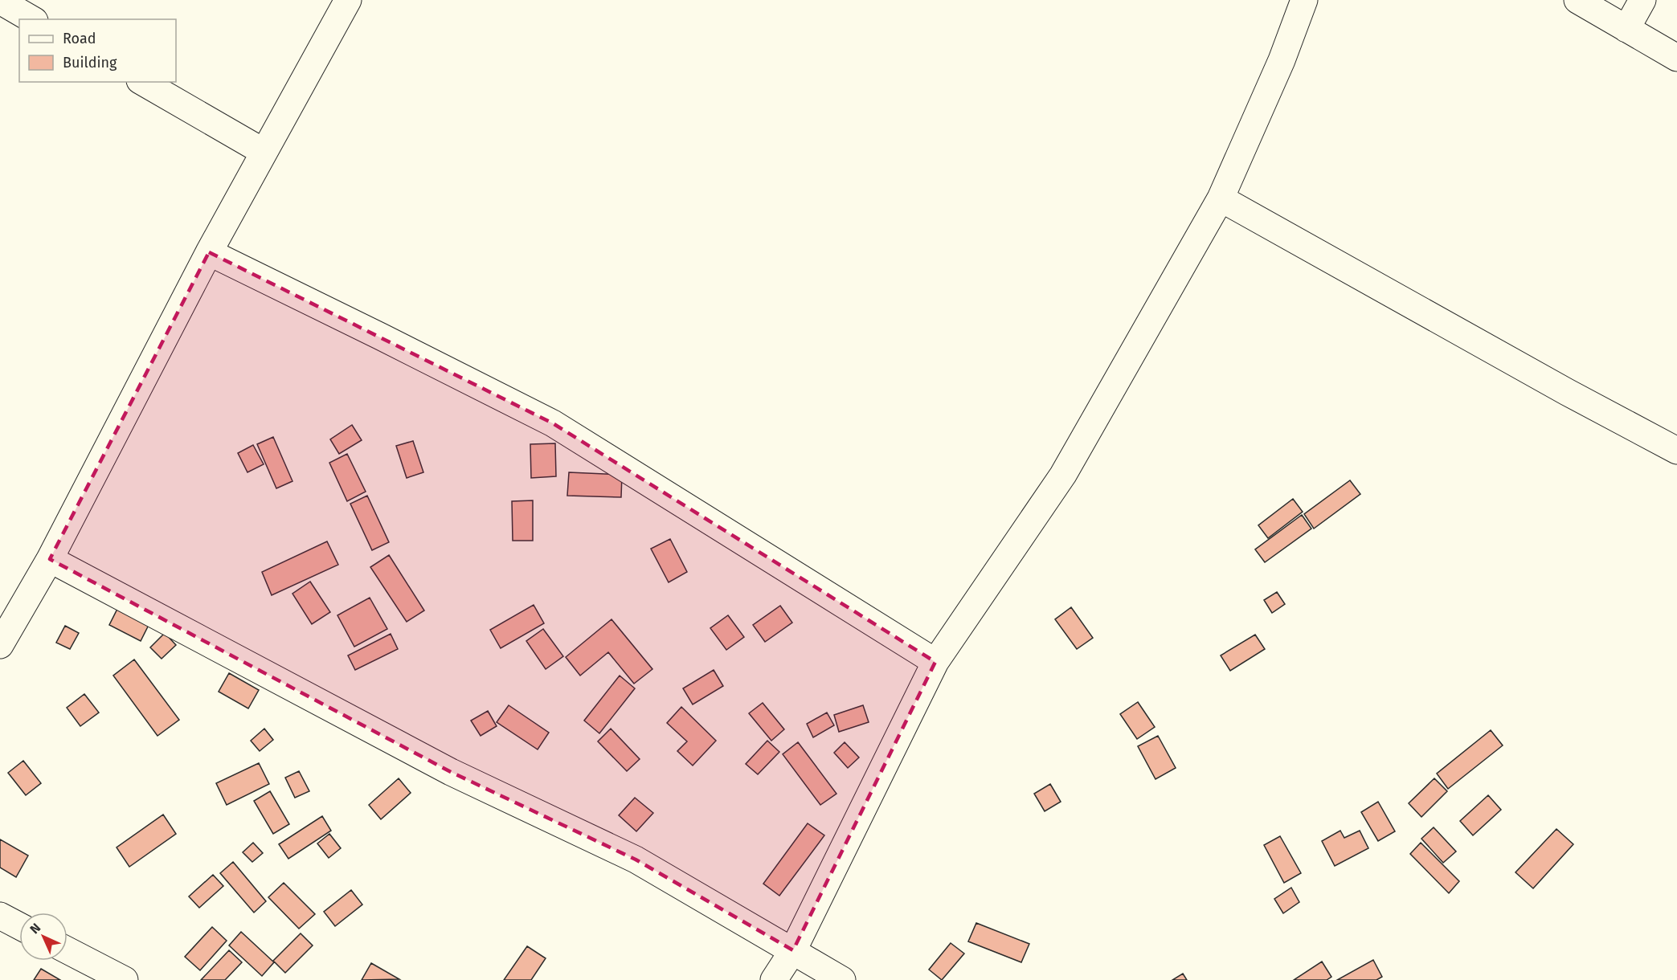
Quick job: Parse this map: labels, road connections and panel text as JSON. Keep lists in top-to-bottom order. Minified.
{"legend":["Road","Building"],"north":"top left"}
